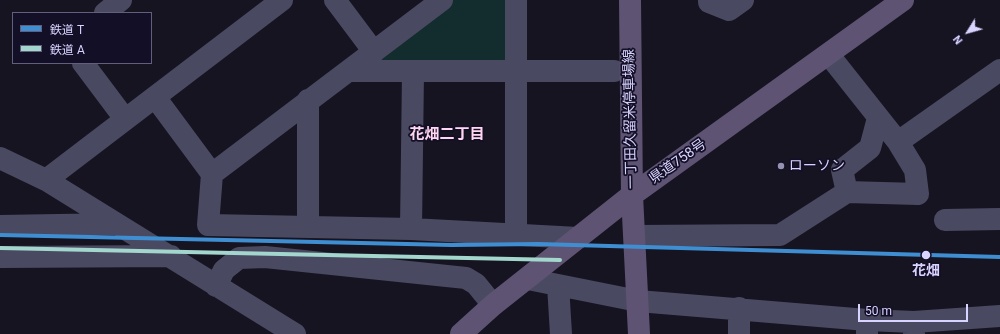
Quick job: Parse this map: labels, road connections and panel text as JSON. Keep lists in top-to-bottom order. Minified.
{"streets":{"main road":["一丁田久留米停車場線","県道758号"]},"crossings":[["一丁田久留米停車場線","県道758号"]],"districts":["花畑二丁目"],"places":["ローソン","花畑"],"lines":["rail line T","rail line A"],"legend":["鉄道 T","鉄道 A"],"scale_bar":"50 m","north":"bottom left"}
